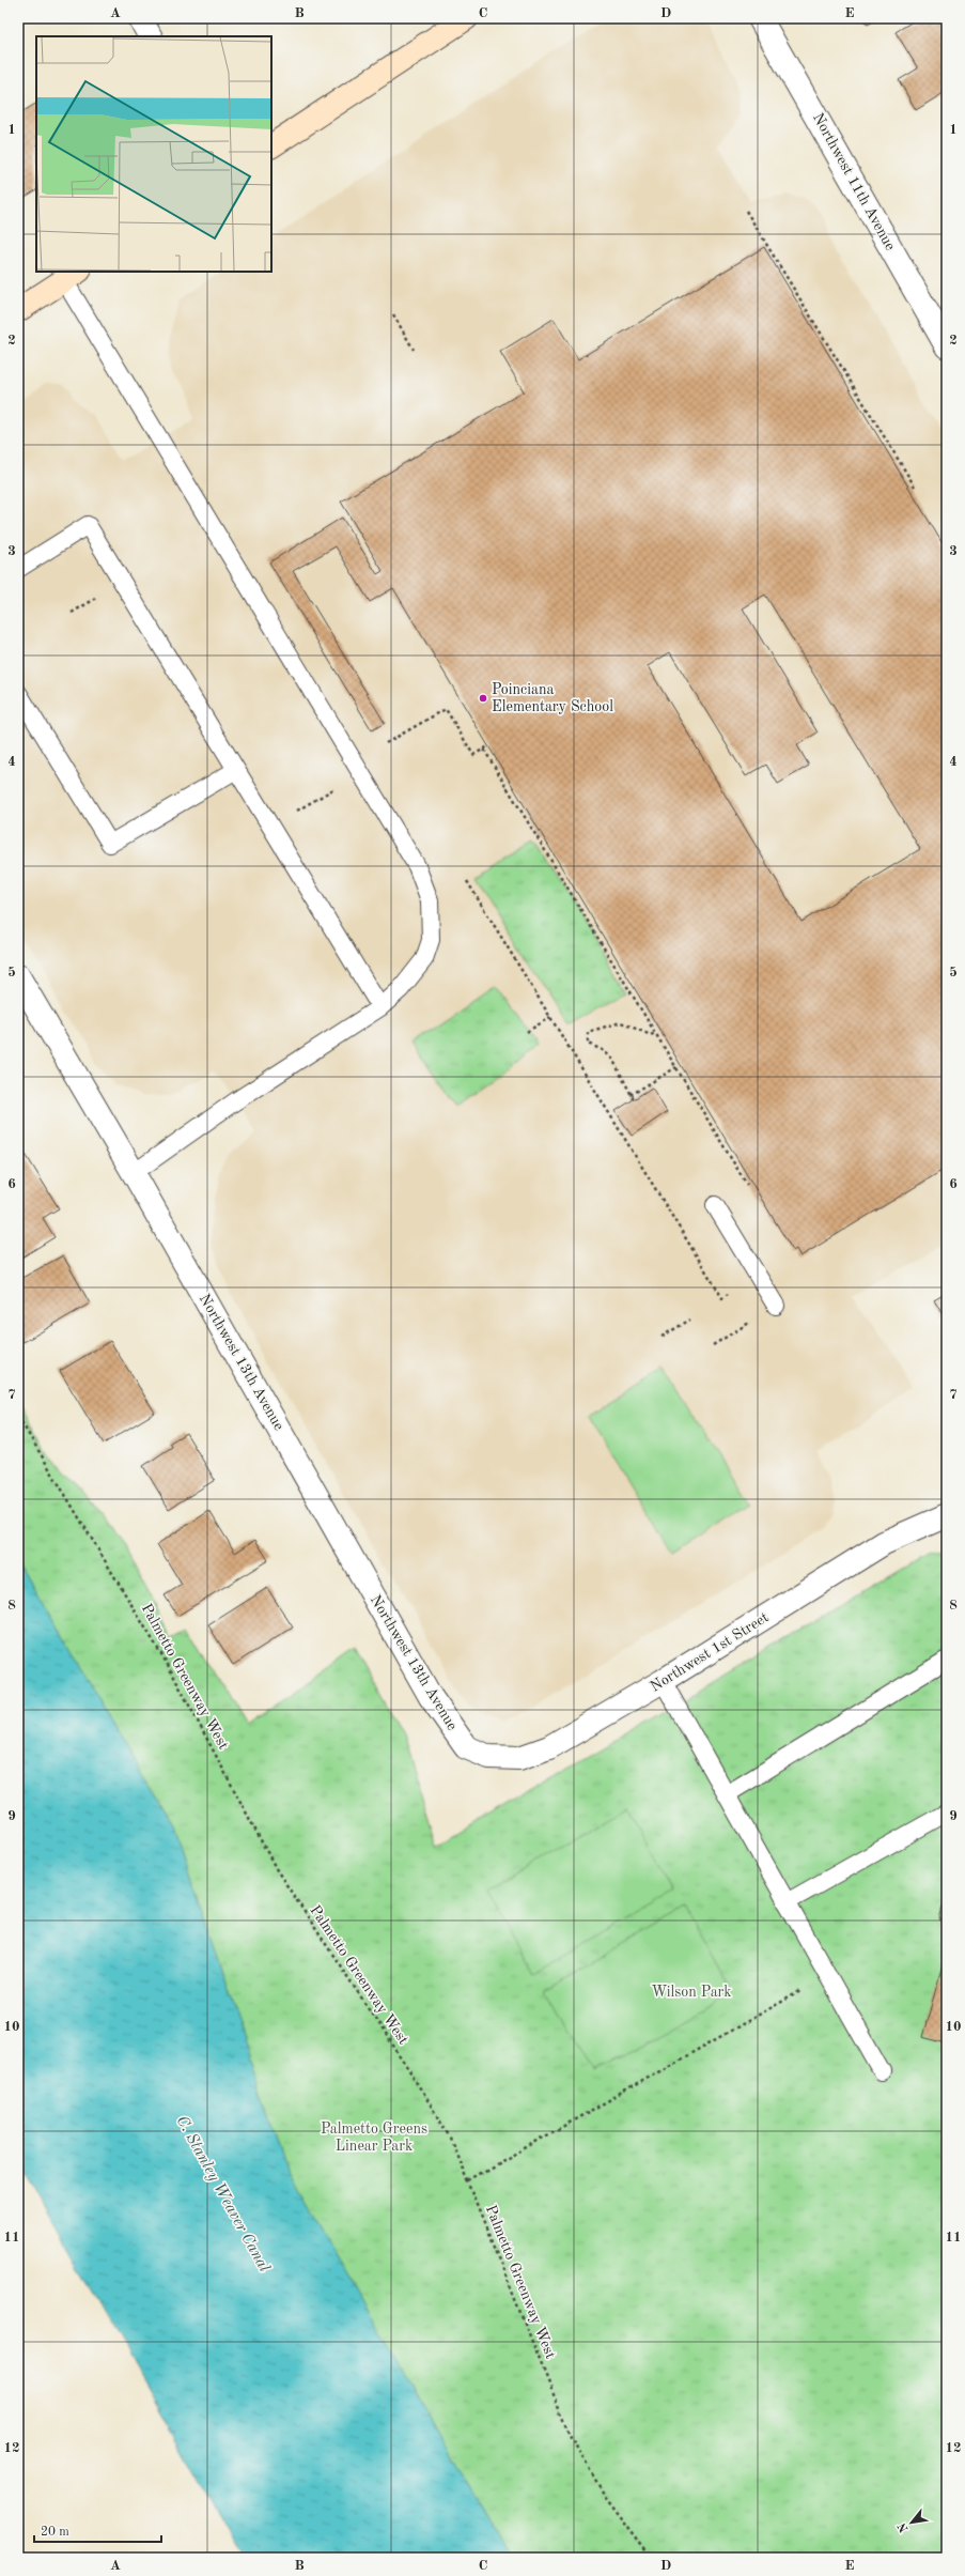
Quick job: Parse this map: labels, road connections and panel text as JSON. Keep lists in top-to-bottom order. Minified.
{"streets":{"street":["Northwest 11th Avenue","Northwest 13th Avenue","Northwest 1st Street"],"path":["Palmetto Greenway West"]},"crossings":[["Northwest 13th Avenue","Northwest 1st Street"]],"water":["C. Stanley Weaver Canal"],"parks":["Wilson Park","Palmetto Greens Linear Park"],"places":["Poinciana Elementary School"],"scale_bar":"20 m","north":"bottom left","grid":{"columns":["A","B","C","D","E"],"rows":["1","2","3","4","5","6","7","8","9","10","11","12"]}}
